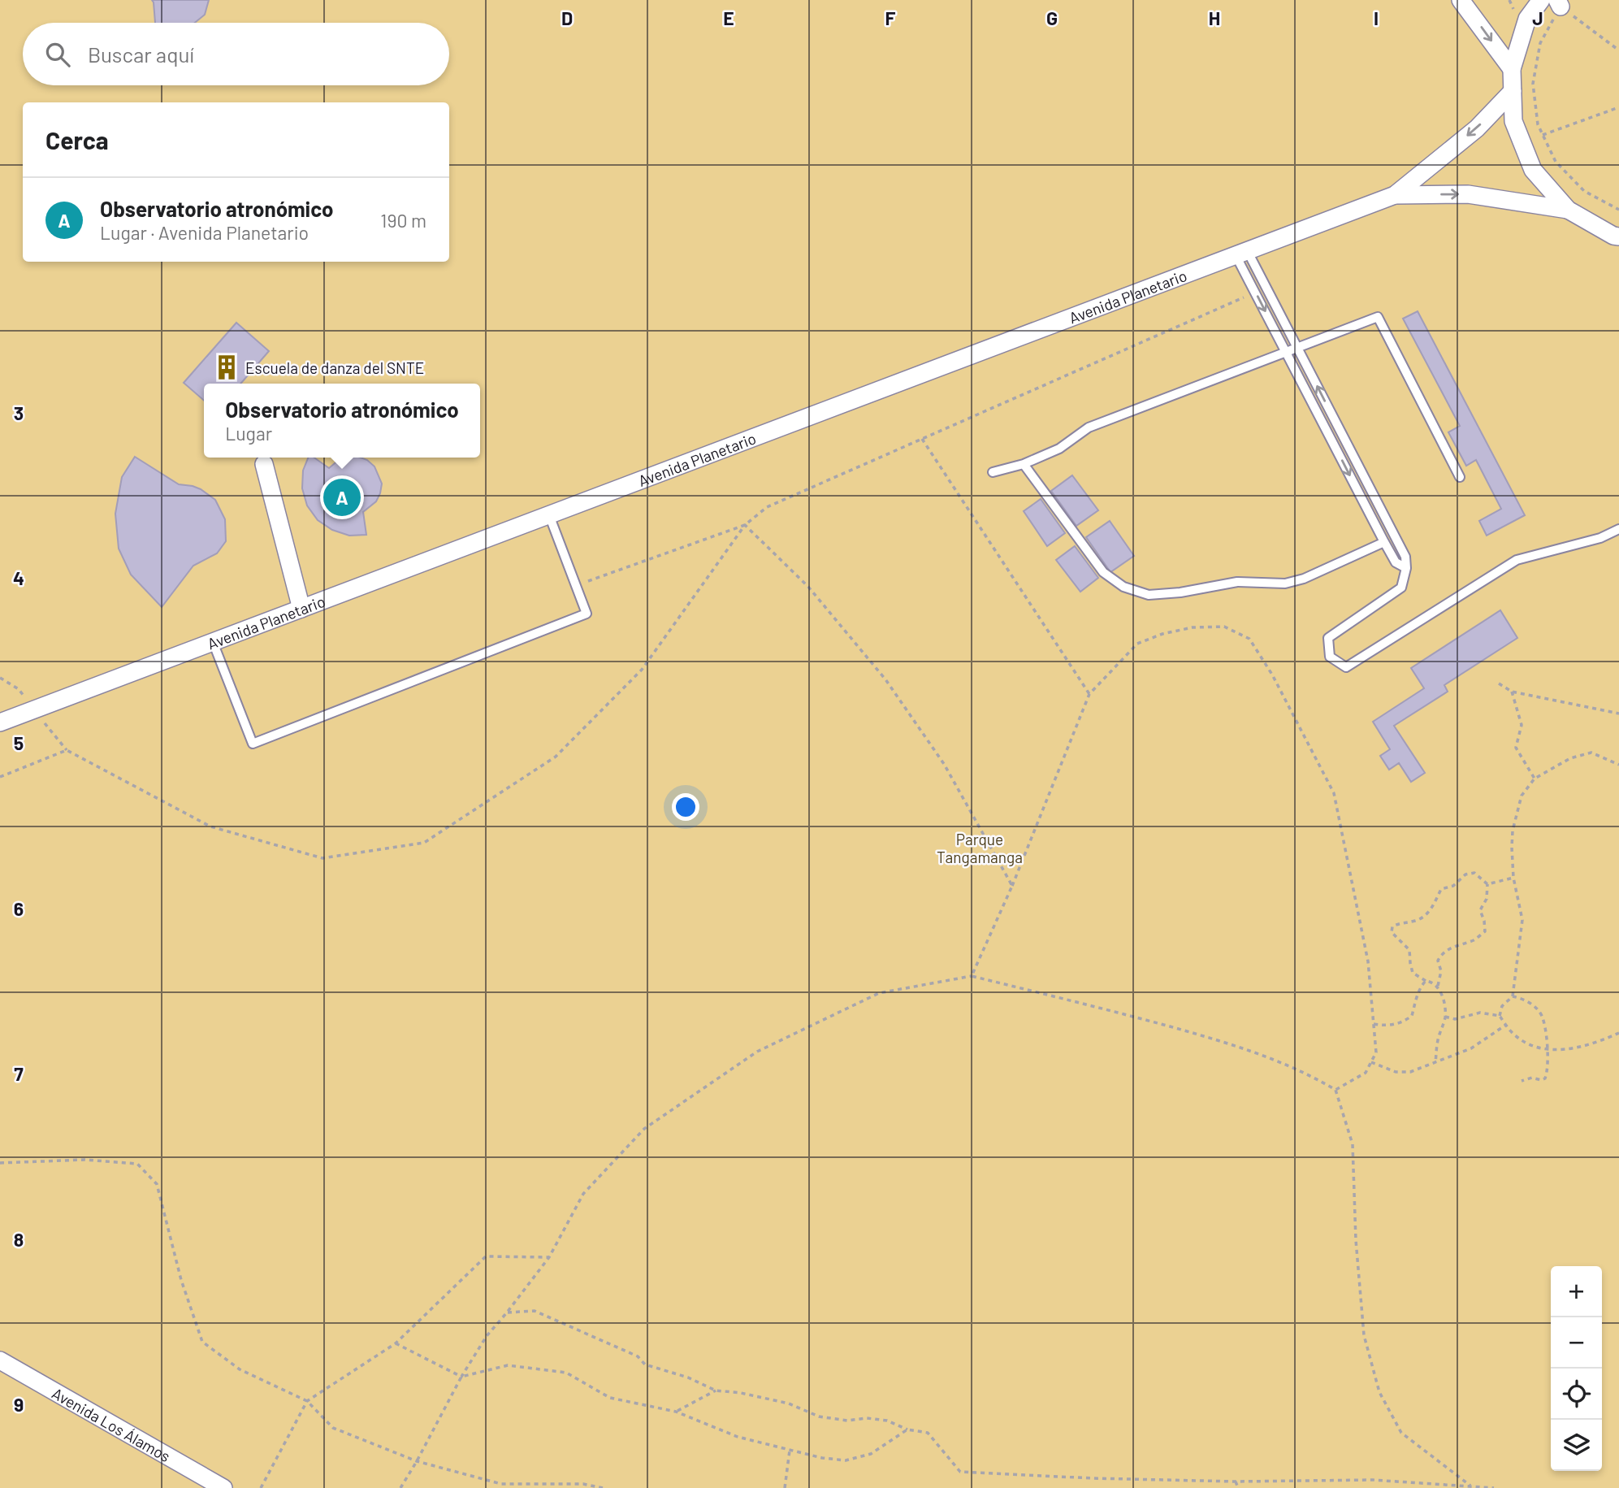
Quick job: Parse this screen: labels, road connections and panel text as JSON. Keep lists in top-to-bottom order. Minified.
{"streets":{"street":["Avenida Planetario","Avenida Los Álamos"]},"parks":["Parque Tangamanga"],"places":{"building":["Escuela de danza del SNTE"]},"page":{"search":"Buscar aquí","heading":"Cerca","list":[{"mark":"A","name":"Observatorio atronómico","note":"Lugar · Avenida Planetario","value":"190 m"}],"popup":["Observatorio atronómico","Lugar"],"pins":"A","map_buttons":["+","−"]},"grid":{"columns":["D","E","F","G","H","I","J"],"rows":["3","4","5","6","7","8","9"]}}
